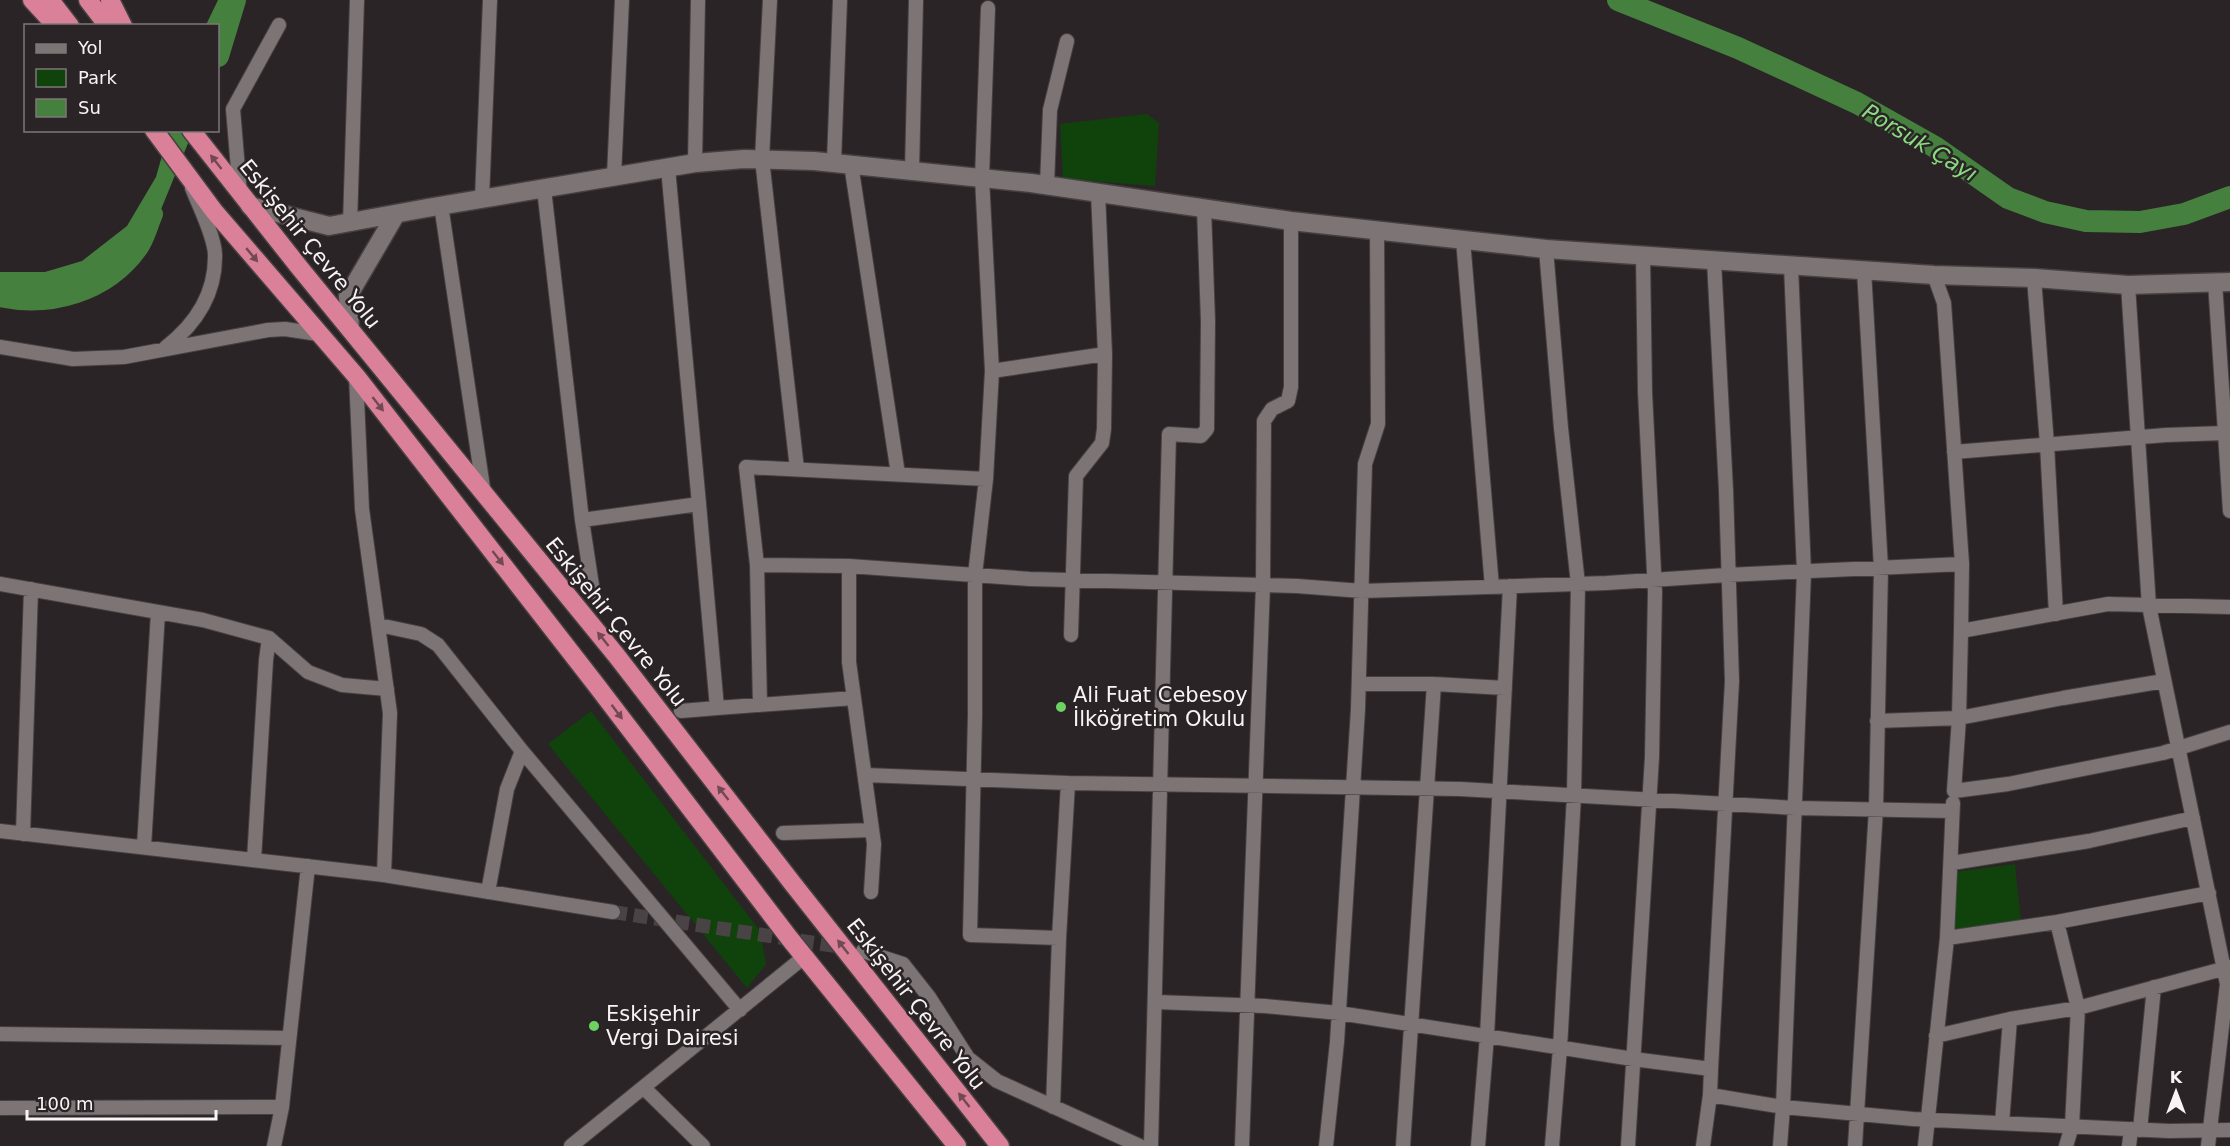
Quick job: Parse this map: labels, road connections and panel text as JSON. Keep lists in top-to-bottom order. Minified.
{"streets":{"highway":["Eskişehir Çevre Yolu"]},"water":["Porsuk Çayı"],"places":["Ali Fuat Cebesoy İlköğretim Okulu","Eskişehir Vergi Dairesi"],"legend":["Yol","Park","Su"],"scale_bar":"100 m","north":"top"}
